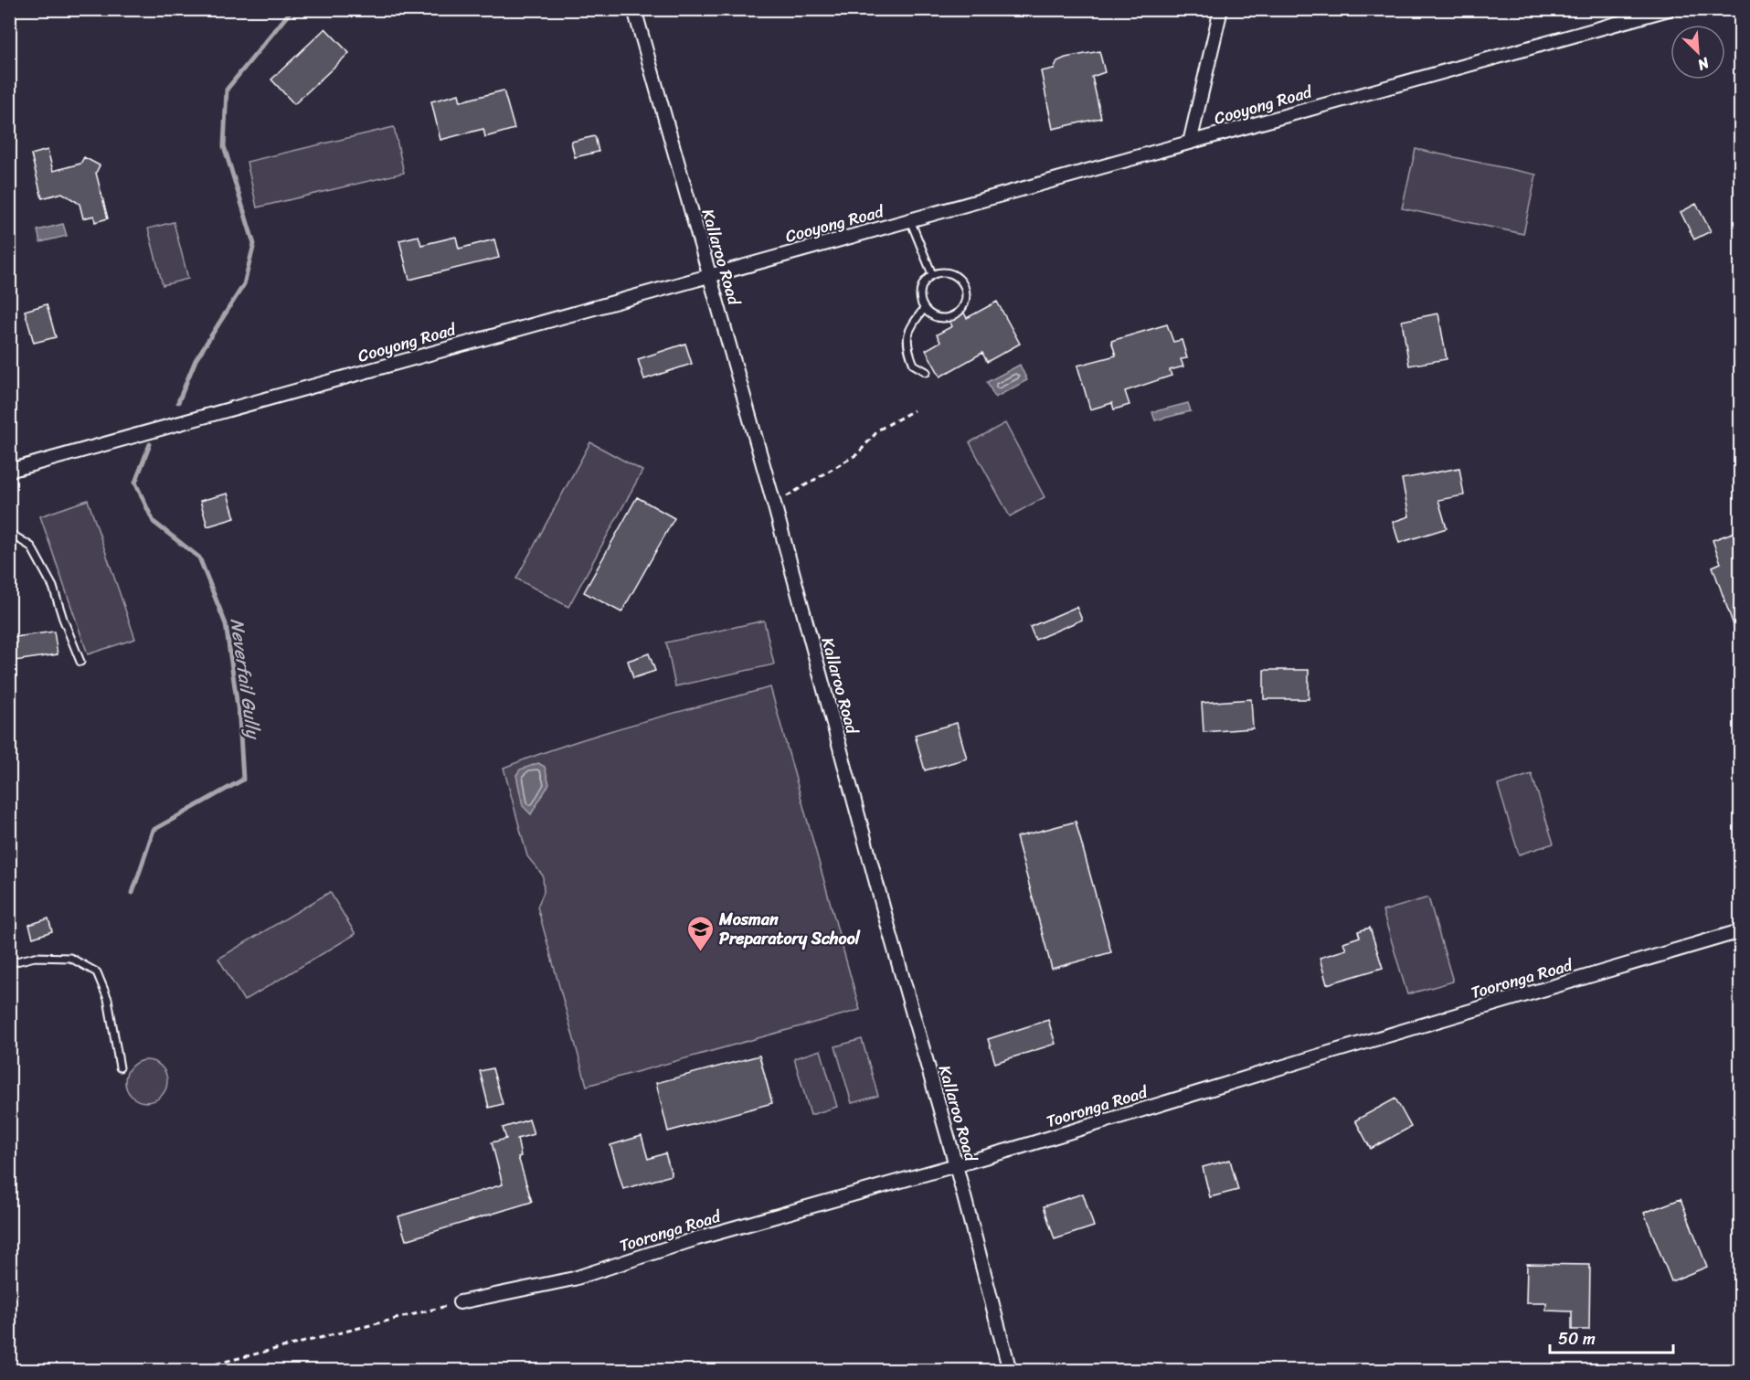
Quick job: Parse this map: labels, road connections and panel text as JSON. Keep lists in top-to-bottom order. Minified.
{"streets":{"street":["Cooyong Road","Kallaroo Road","Tooronga Road"]},"crossings":[["Cooyong Road","Kallaroo Road"],["Kallaroo Road","Tooronga Road"]],"water":["Neverfail Gully"],"places":{"school or university":["Mosman Preparatory School"]},"scale_bar":"50 m","north":"bottom right"}
